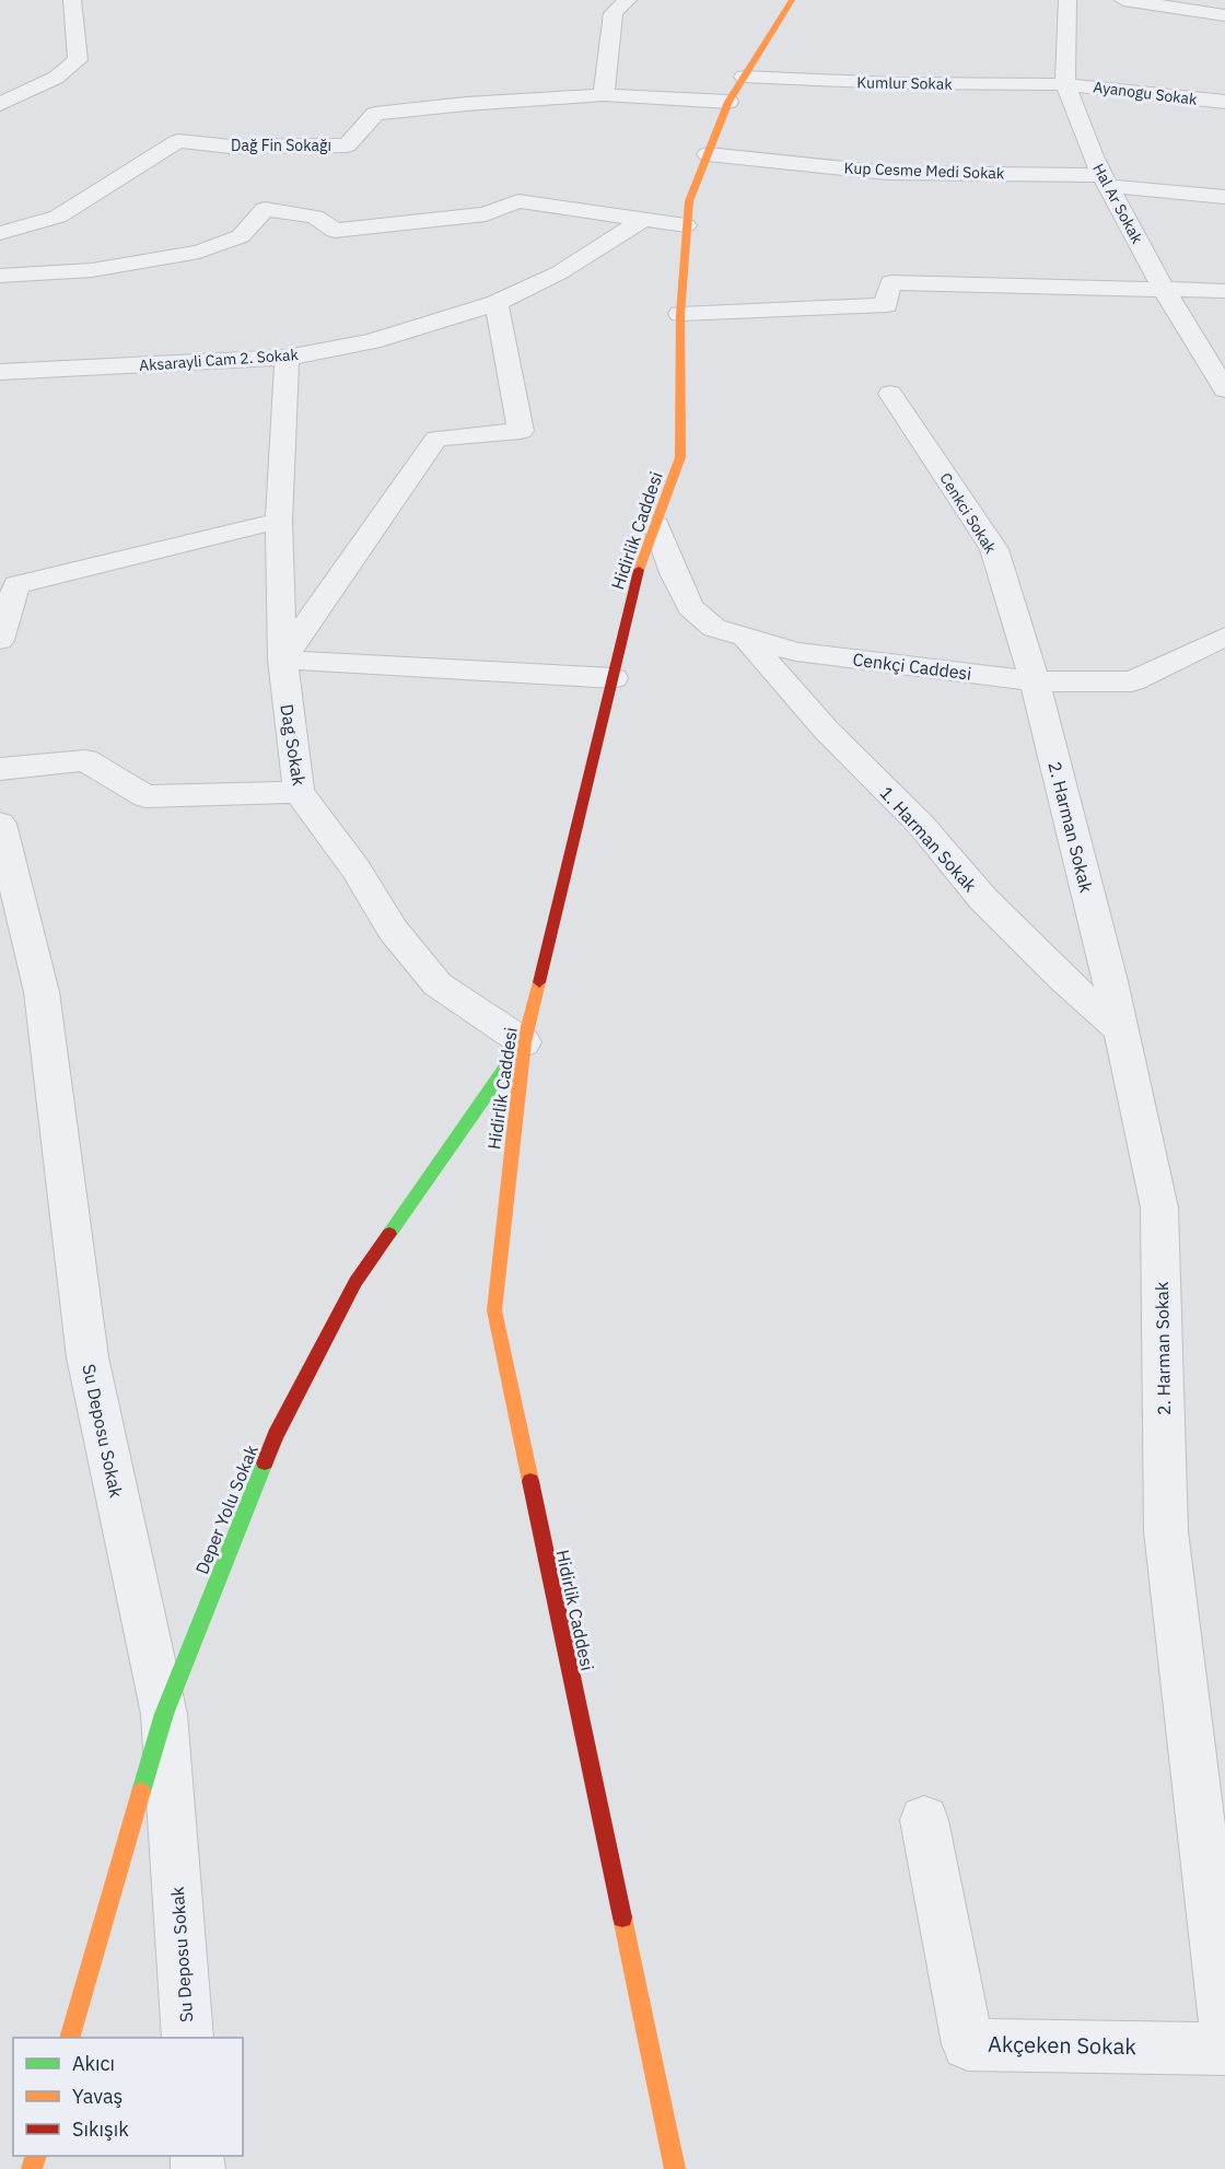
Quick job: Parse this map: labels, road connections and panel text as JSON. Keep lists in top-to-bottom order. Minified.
{"streets":{"street":["Kumlur Sokak","Ayanogu Sokak","Dağ Fin Sokağı","Kup Cesme Medi Sokak","Hal Ar Sokak","Aksarayli Cam 2. Sokak","Cenkci Sokak","Hidirlik Caddesi","Cenkçi Caddesi","Dag Sokak","2. Harman Sokak","1. Harman Sokak","Su Deposu Sokak","Deper Yolu Sokak","Akçeken Sokak"]},"crossings":[["Kumlur Sokak","Ayanogu Sokak"],["Kumlur Sokak","Hal Ar Sokak"],["Kumlur Sokak","Hidirlik Caddesi"],["Ayanogu Sokak","Hal Ar Sokak"],["Dağ Fin Sokağı","Hidirlik Caddesi"],["Kup Cesme Medi Sokak","Hal Ar Sokak"],["Kup Cesme Medi Sokak","Hidirlik Caddesi"],["Aksarayli Cam 2. Sokak","Dag Sokak"],["Cenkci Sokak","Cenkçi Caddesi"],["Cenkci Sokak","2. Harman Sokak"],["Hidirlik Caddesi","Cenkçi Caddesi"],["Hidirlik Caddesi","Dag Sokak"],["Hidirlik Caddesi","Deper Yolu Sokak"],["Cenkçi Caddesi","2. Harman Sokak"],["Cenkçi Caddesi","1. Harman Sokak"],["Dag Sokak","Deper Yolu Sokak"],["2. Harman Sokak","1. Harman Sokak"],["Su Deposu Sokak","Deper Yolu Sokak"]],"legend":["Akıcı","Yavaş","Sıkışık"]}
